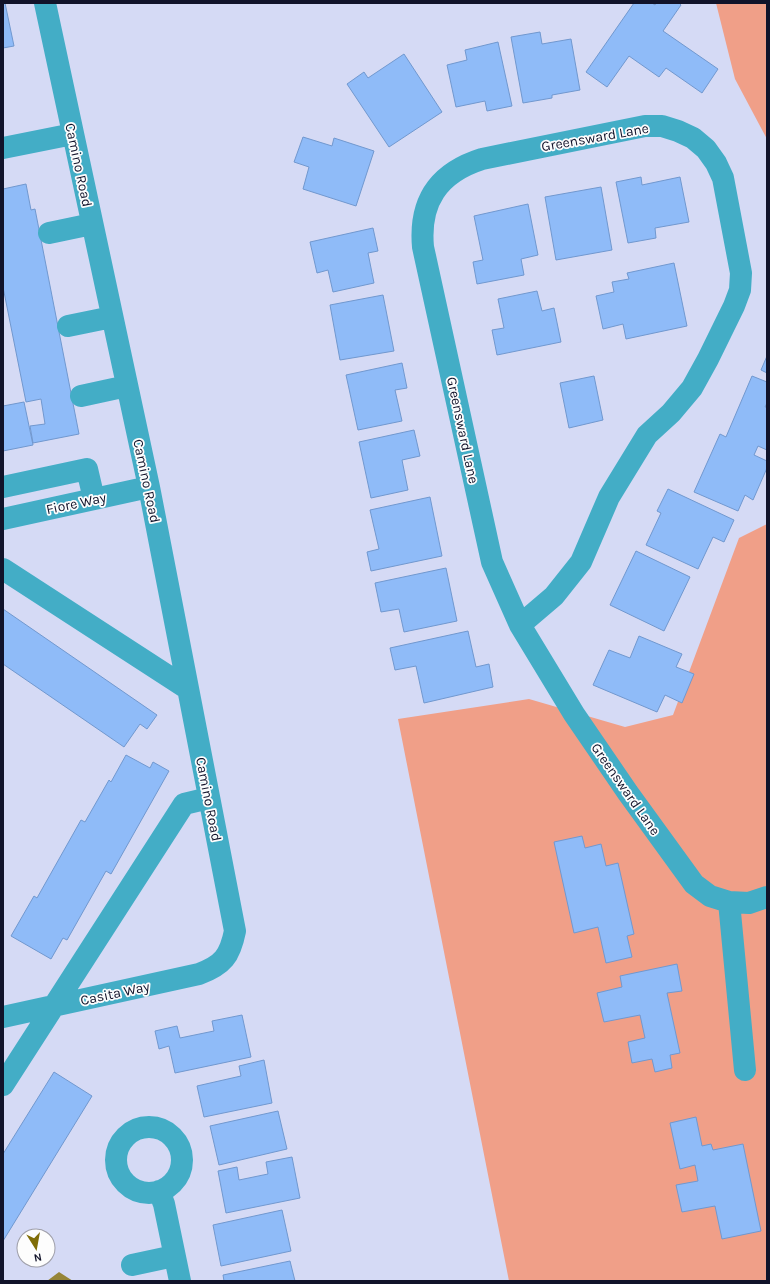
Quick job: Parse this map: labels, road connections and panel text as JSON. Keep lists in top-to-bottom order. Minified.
{"streets":{"street":["Greensward Lane","Camino Road","Fiore Way","Casita Way"]},"crossings":[["Camino Road","Fiore Way"],["Camino Road","Casita Way"]],"north":"bottom"}
